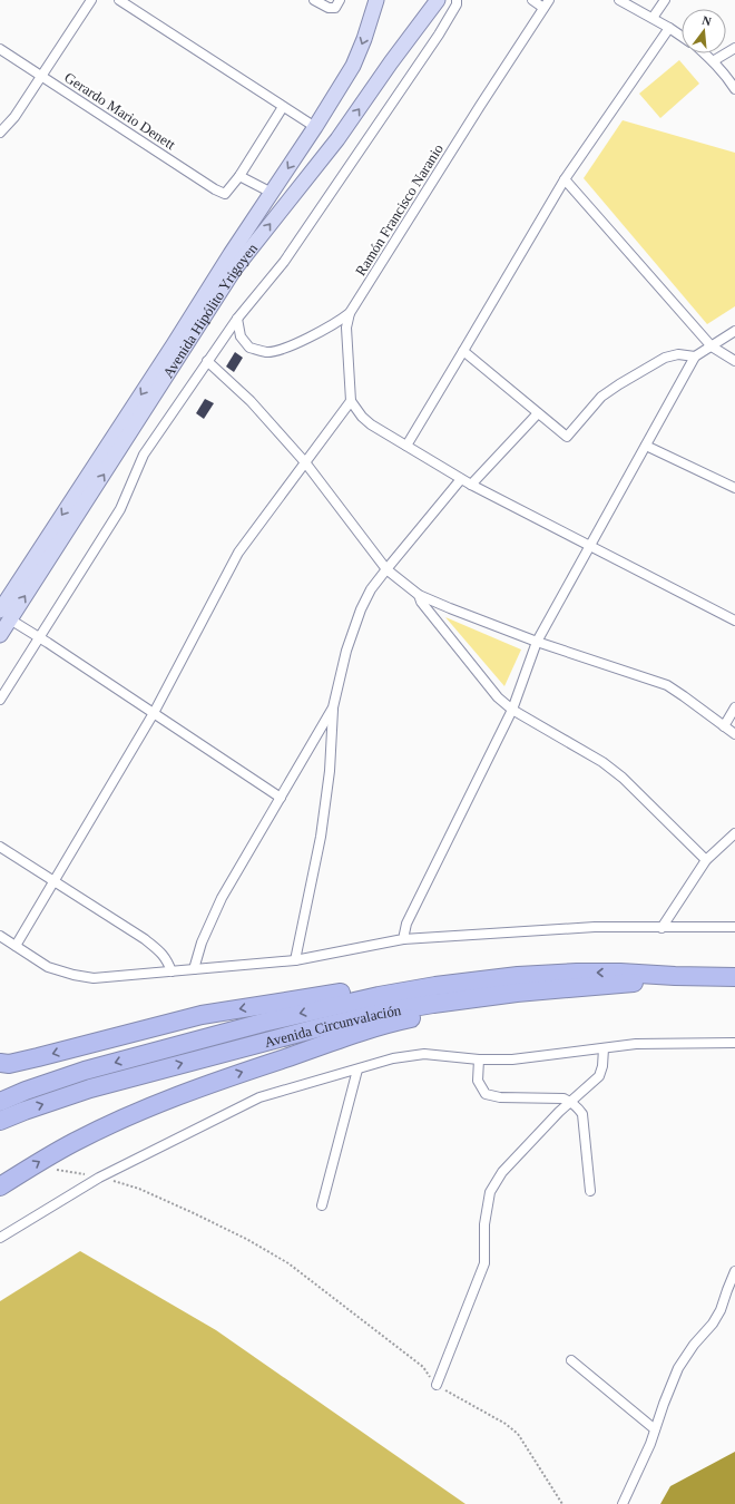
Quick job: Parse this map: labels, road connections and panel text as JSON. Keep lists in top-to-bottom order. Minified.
{"streets":{"highway":["Avenida Circunvalación"],"main road":["Avenida Hipólito Yrigoyen"],"street":["Gerardo Mario Denett","Ramón Francisco Naranio"]},"north":"top"}
